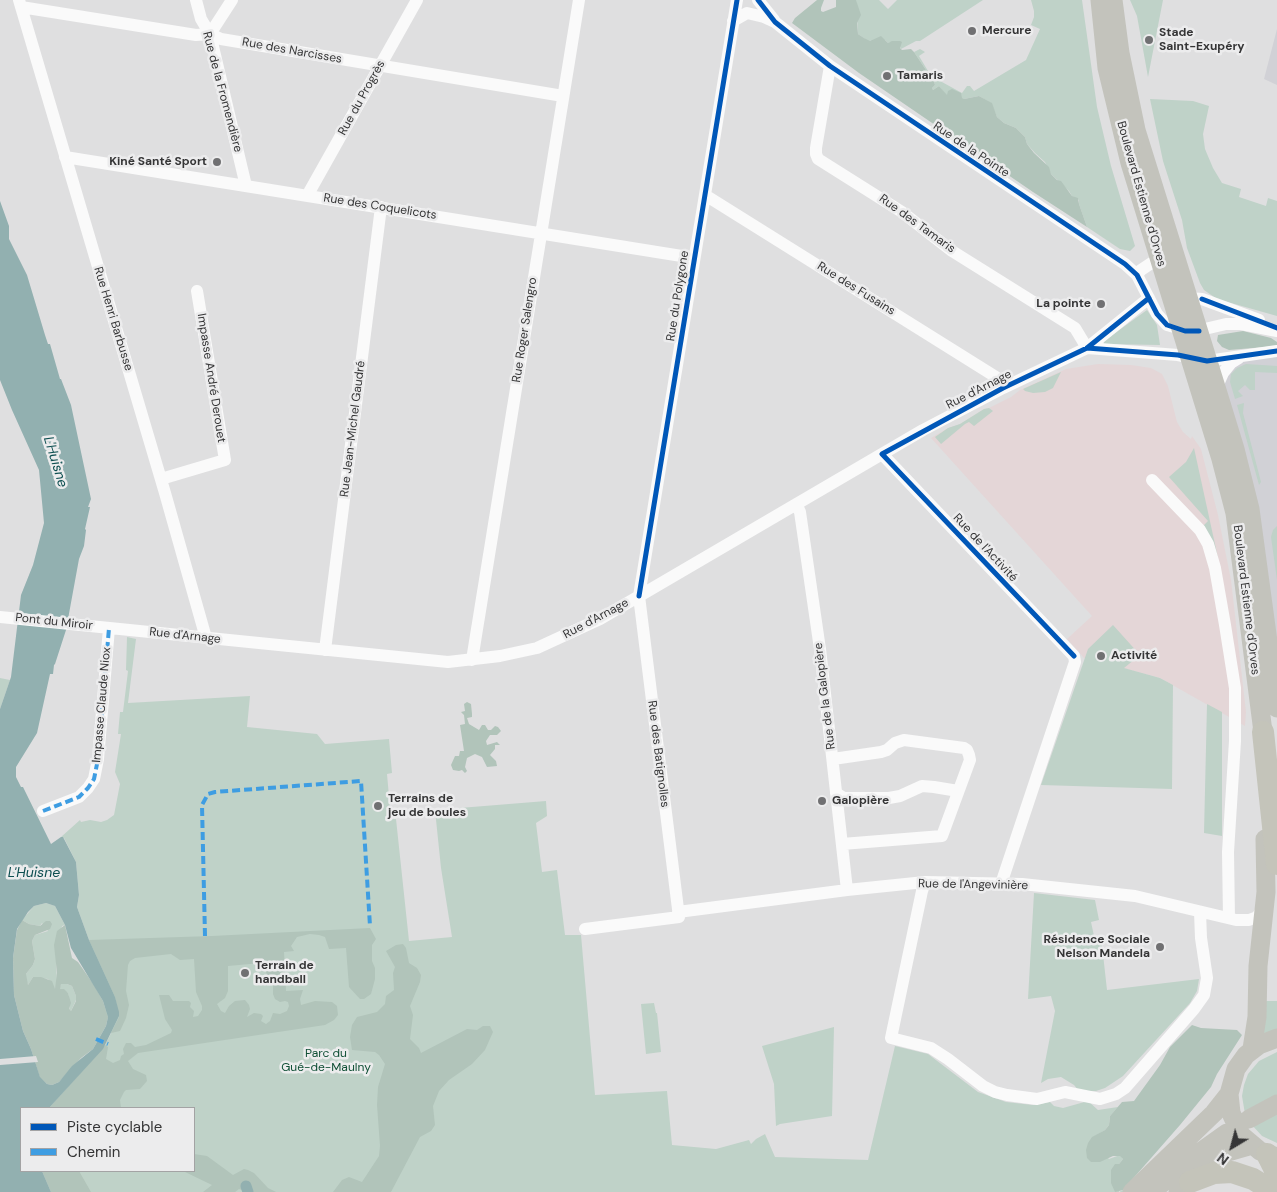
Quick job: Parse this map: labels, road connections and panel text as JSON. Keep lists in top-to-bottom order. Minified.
{"streets":{"highway":["Boulevard Estienne d'Orves"],"street":["Rue des Narcisses","Rue de la Fromendière","Rue du Progrès","Rue de la Pointe","Rue des Coquelicots","Rue des Tamaris","Rue des Fusains","Rue du Polygone","Rue Henri Barbusse","Rue Roger Salengro","Impasse André Derouet","Rue d'Arnage","Rue Jean-Michel Gaudré","Rue de l'Activité","Pont du Miroir","Rue de la Galopière","Impasse Claude Niox","Rue des Batignolles","Rue de l'Angevinière"]},"crossings":[["Rue des Narcisses","Rue de la Fromendière"],["Rue des Narcisses","Rue du Progrès"],["Rue des Narcisses","Rue Henri Barbusse"],["Rue des Narcisses","Rue Roger Salengro"],["Rue de la Fromendière","Rue des Coquelicots"],["Rue du Progrès","Rue des Coquelicots"],["Rue de la Pointe","Rue des Tamaris"],["Rue de la Pointe","Rue du Polygone"],["Rue de la Pointe","Rue d'Arnage"],["Boulevard Estienne d'Orves","Rue d'Arnage"],["Rue des Coquelicots","Rue du Polygone"],["Rue des Coquelicots","Rue Henri Barbusse"],["Rue des Coquelicots","Rue Roger Salengro"],["Rue des Coquelicots","Rue Jean-Michel Gaudré"],["Rue des Tamaris","Rue d'Arnage"],["Rue des Fusains","Rue du Polygone"],["Rue des Fusains","Rue d'Arnage"],["Rue du Polygone","Rue d'Arnage"],["Rue du Polygone","Rue des Batignolles"],["Rue Henri Barbusse","Impasse André Derouet"],["Rue Henri Barbusse","Rue d'Arnage"],["Rue Roger Salengro","Rue d'Arnage"],["Rue d'Arnage","Rue Jean-Michel Gaudré"],["Rue d'Arnage","Rue de l'Activité"],["Rue d'Arnage","Pont du Miroir"],["Rue d'Arnage","Rue de la Galopière"],["Rue d'Arnage","Impasse Claude Niox"],["Rue d'Arnage","Rue des Batignolles"],["Rue de l'Activité","Rue de l'Angevinière"],["Pont du Miroir","Impasse Claude Niox"],["Rue de la Galopière","Rue de l'Angevinière"],["Rue des Batignolles","Rue de l'Angevinière"]],"water":["L'Huisne"],"parks":["Parc du Gué-de-Maulny"],"places":["Mercure","Stade Saint-Exupéry","Tamaris","Kiné Santé Sport","La pointe","Activité","Galopière","Terrains de jeu de boules","Résidence Sociale Nelson Mandela","Terrain de handball"],"legend":["Piste cyclable","Chemin"],"north":"bottom left"}
